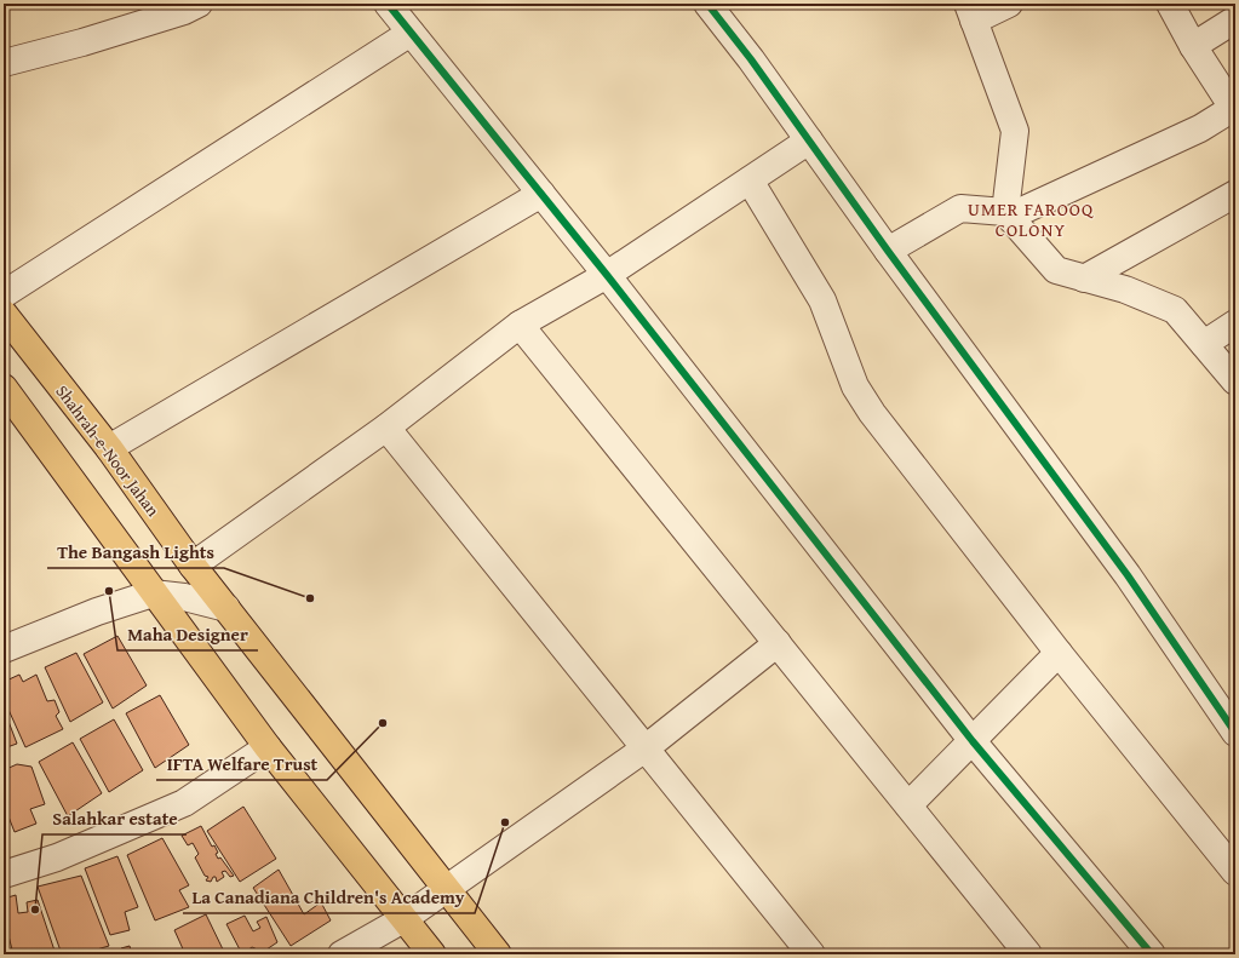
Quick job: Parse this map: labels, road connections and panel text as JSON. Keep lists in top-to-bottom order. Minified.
{"streets":{"main road":["Shahrah-e-Noor Jahan"]},"districts":["UMER FAROOQ COLONY"],"places":["Maha Designer","The Bangash Lights","IFTA Welfare Trust","La Canadiana Children's Academy","Salahkar estate"]}
